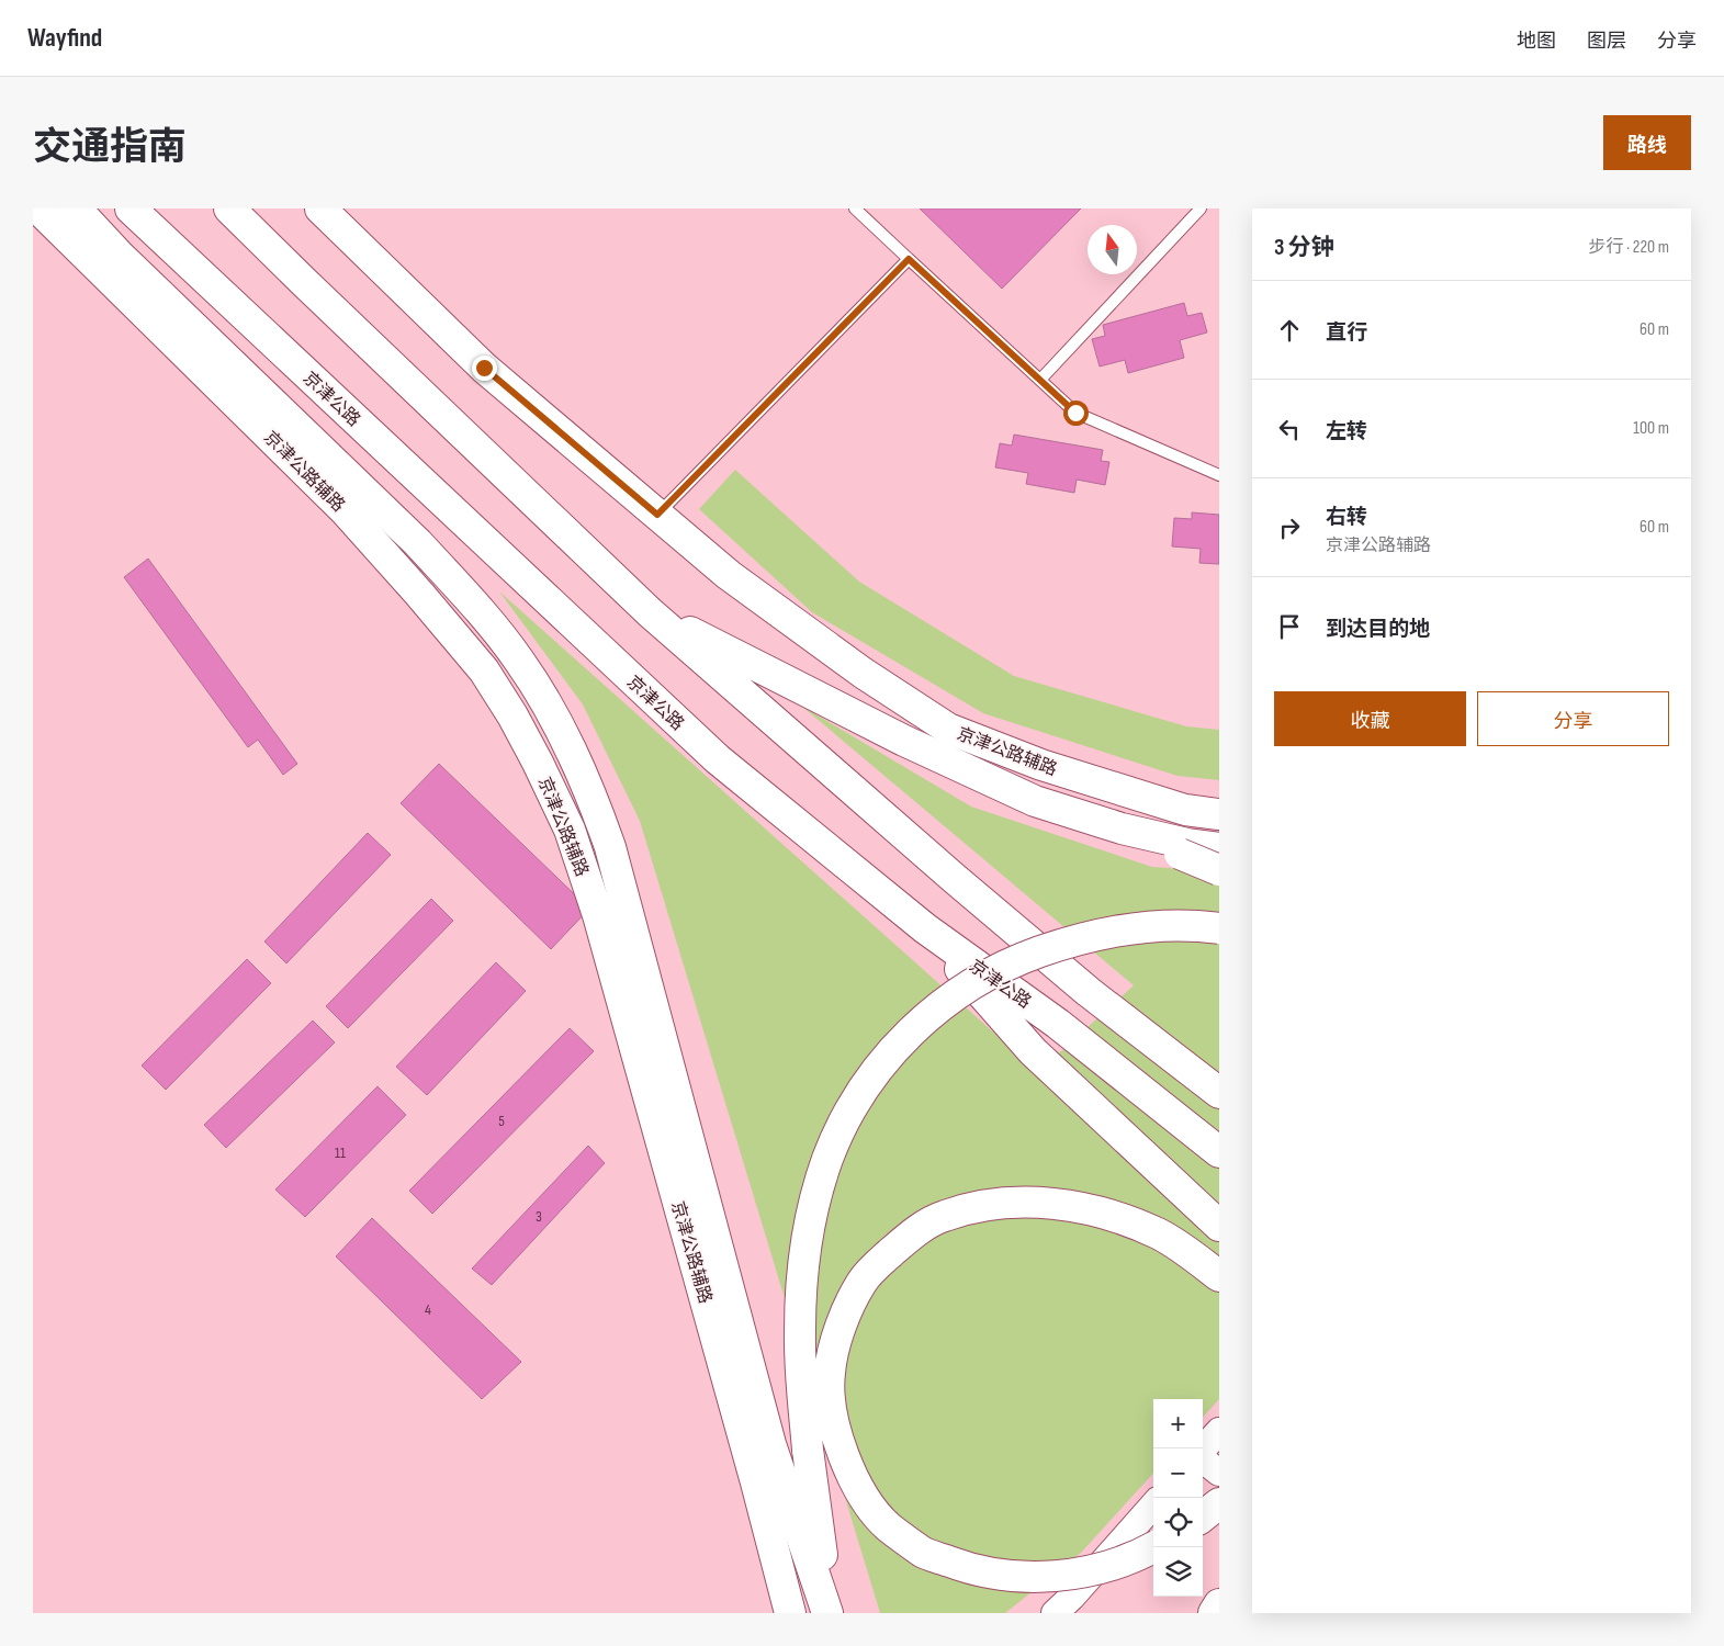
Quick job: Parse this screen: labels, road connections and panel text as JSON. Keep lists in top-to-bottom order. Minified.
{"streets":{"main road":["京津公路","京津公路辅路"]},"house_numbers":["5","11","3","4"],"north":"top","page":{"header":"Wayfind","nav":["地图","图层","分享"],"title":"交通指南","buttons":["路线",["收藏","分享"]],"heading":["3 分钟","步行 · 220 m"],"list":[["直行","60 m"],["左转","100 m"],["右转","京津公路辅路","60 m"],"到达目的地"],"map_buttons":["+","−"]}}
